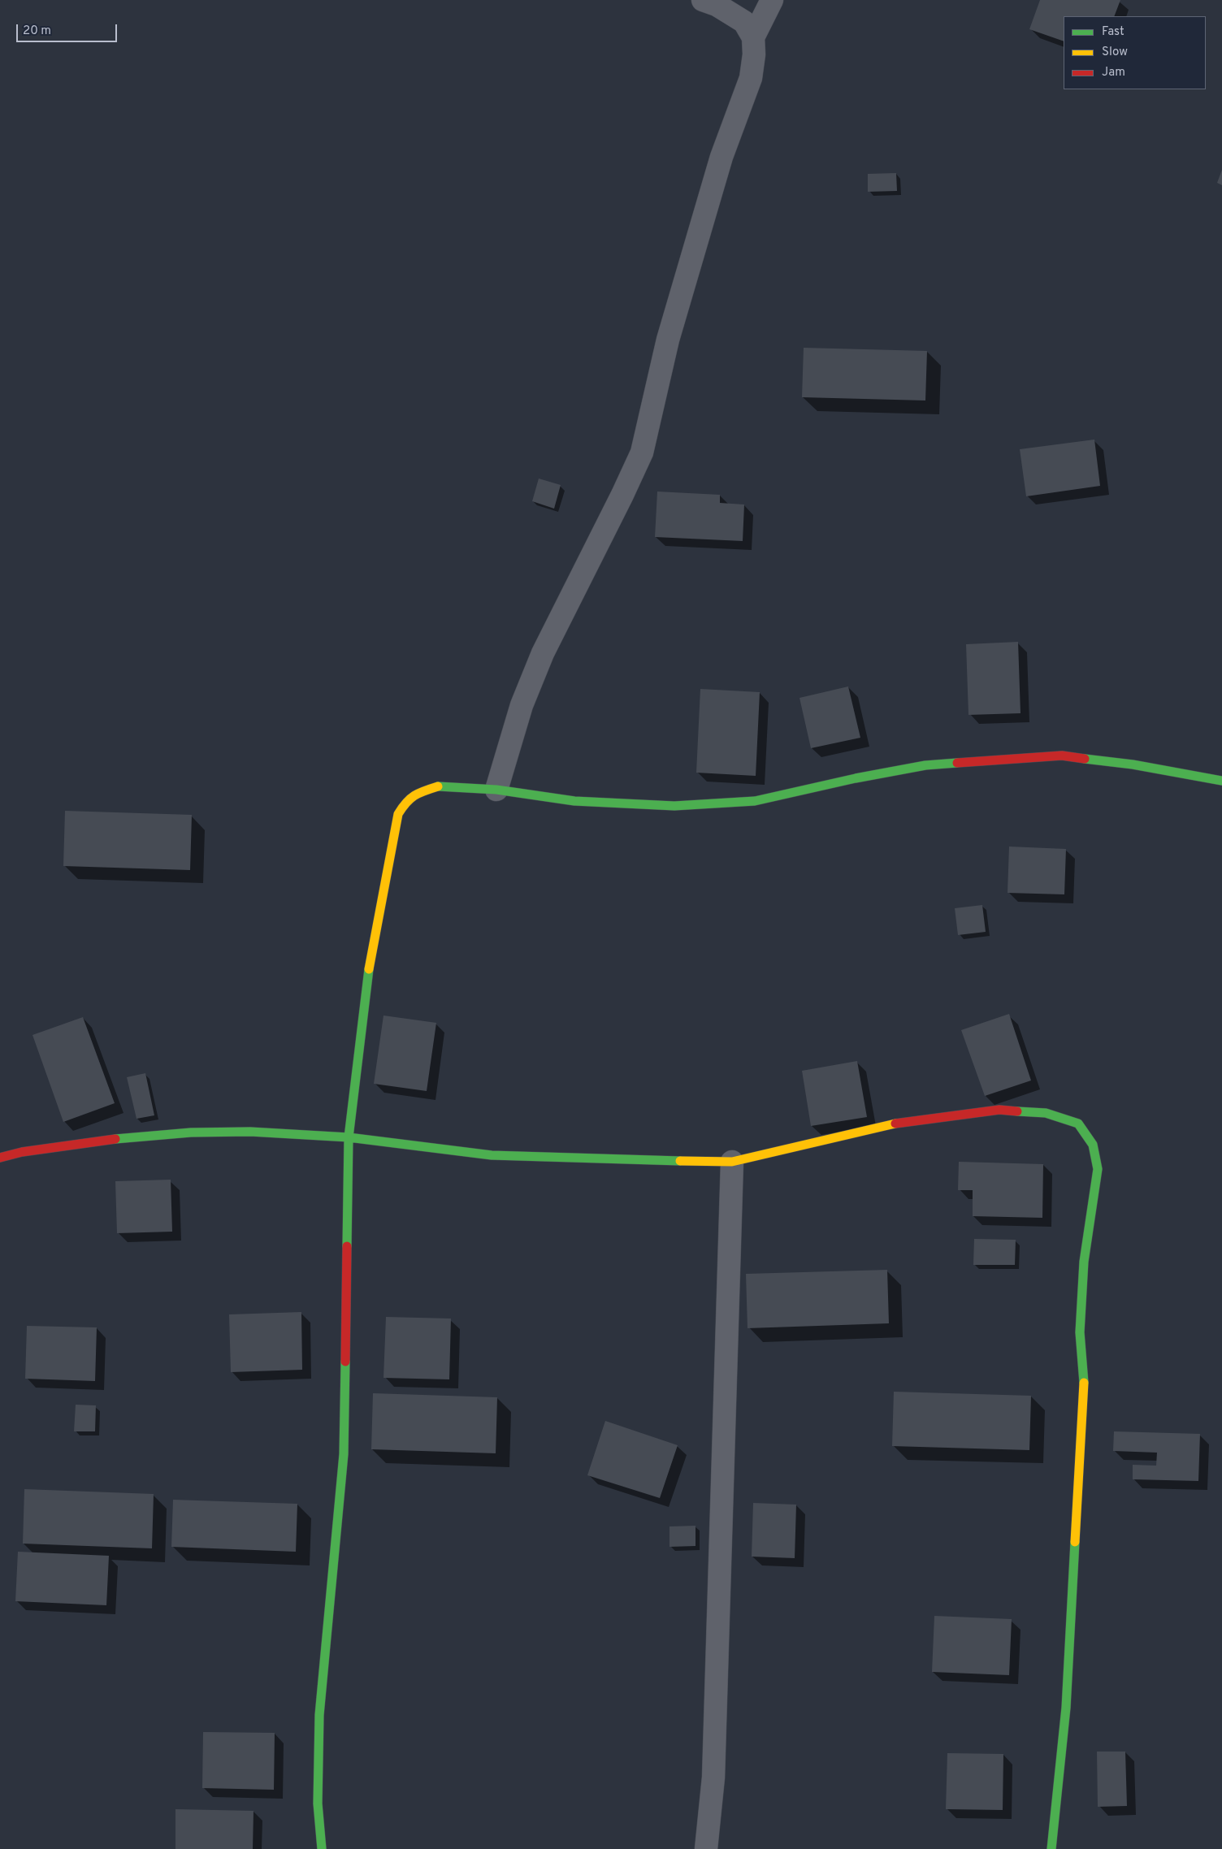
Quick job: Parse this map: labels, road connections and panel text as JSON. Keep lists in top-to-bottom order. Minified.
{"legend":["Fast","Slow","Jam"],"scale_bar":"20 m"}
